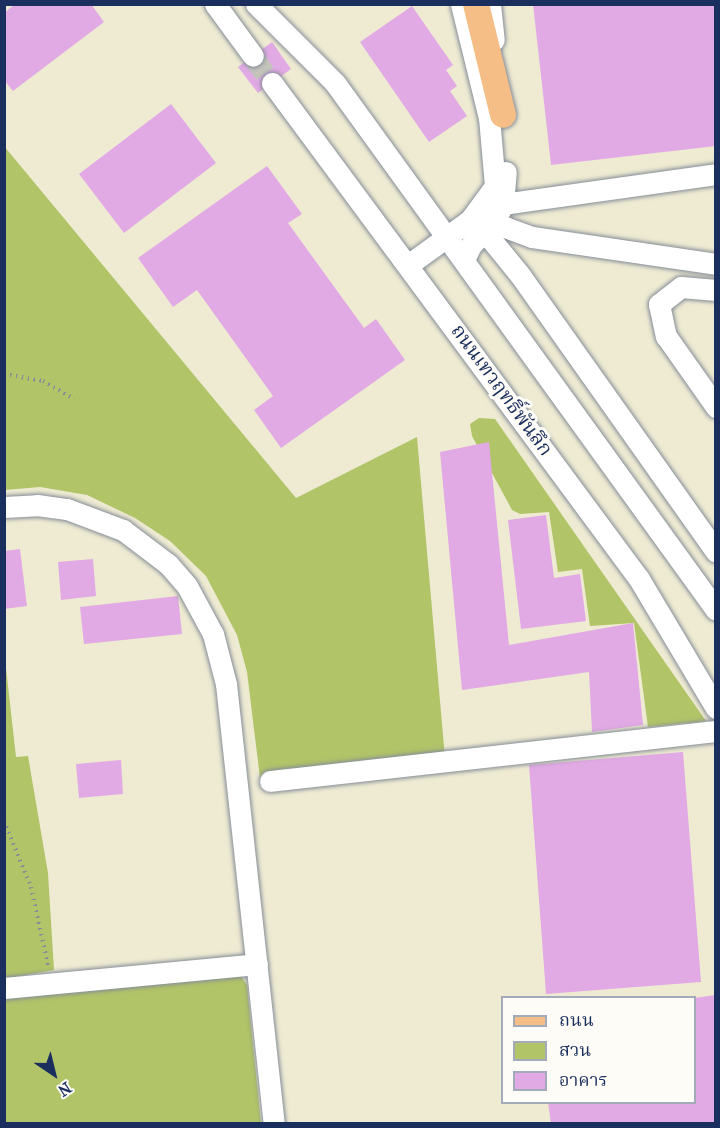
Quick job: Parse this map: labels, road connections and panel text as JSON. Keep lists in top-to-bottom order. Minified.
{"streets":{"street":["ถนนเทวฤทธิ์พันลึก"]},"legend":["ถนน","สวน","อาคาร"],"north":"bottom right"}
